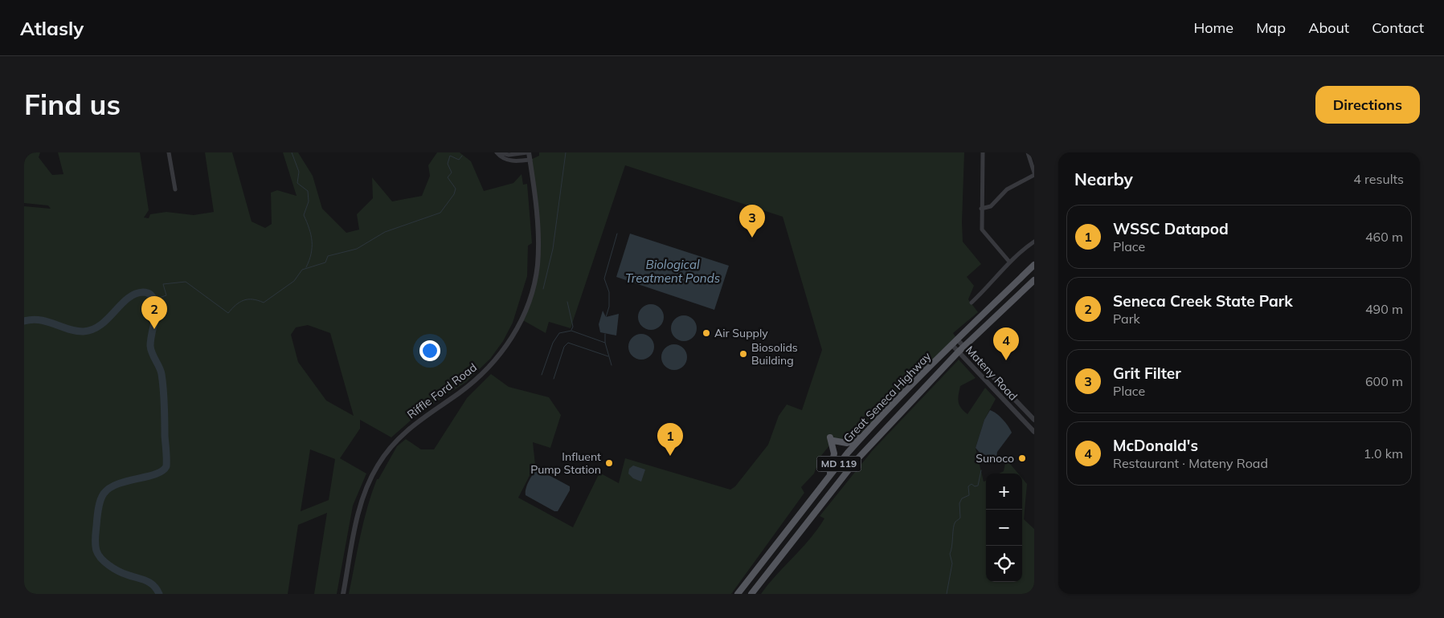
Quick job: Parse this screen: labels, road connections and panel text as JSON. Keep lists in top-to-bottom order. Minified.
{"streets":{"main road":["Great Seneca Highway","MD 119"],"street":["Mateny Road","Riffle Ford Road"]},"crossings":[["Mateny Road","Great Seneca Highway"]],"water":["Biological Treatment Ponds"],"places":["Air Supply","Biosolids Building","Sunoco","Influent Pump Station"],"page":{"header":"Atlasly","nav":["Home","Map","About","Contact"],"buttons":"Directions","title":"Find us","heading":["Nearby","4 results"],"pins":["3","2","4","1"],"list":[{"mark":"1","name":"WSSC Datapod","note":"Place","value":"460 m"},{"mark":"2","name":"Seneca Creek State Park","note":"Park","value":"490 m"},{"mark":"3","name":"Grit Filter","note":"Place","value":"600 m"},{"mark":"4","name":"McDonald's","note":"Restaurant · Mateny Road","value":"1.0 km"}],"map_buttons":["+","−"]}}
